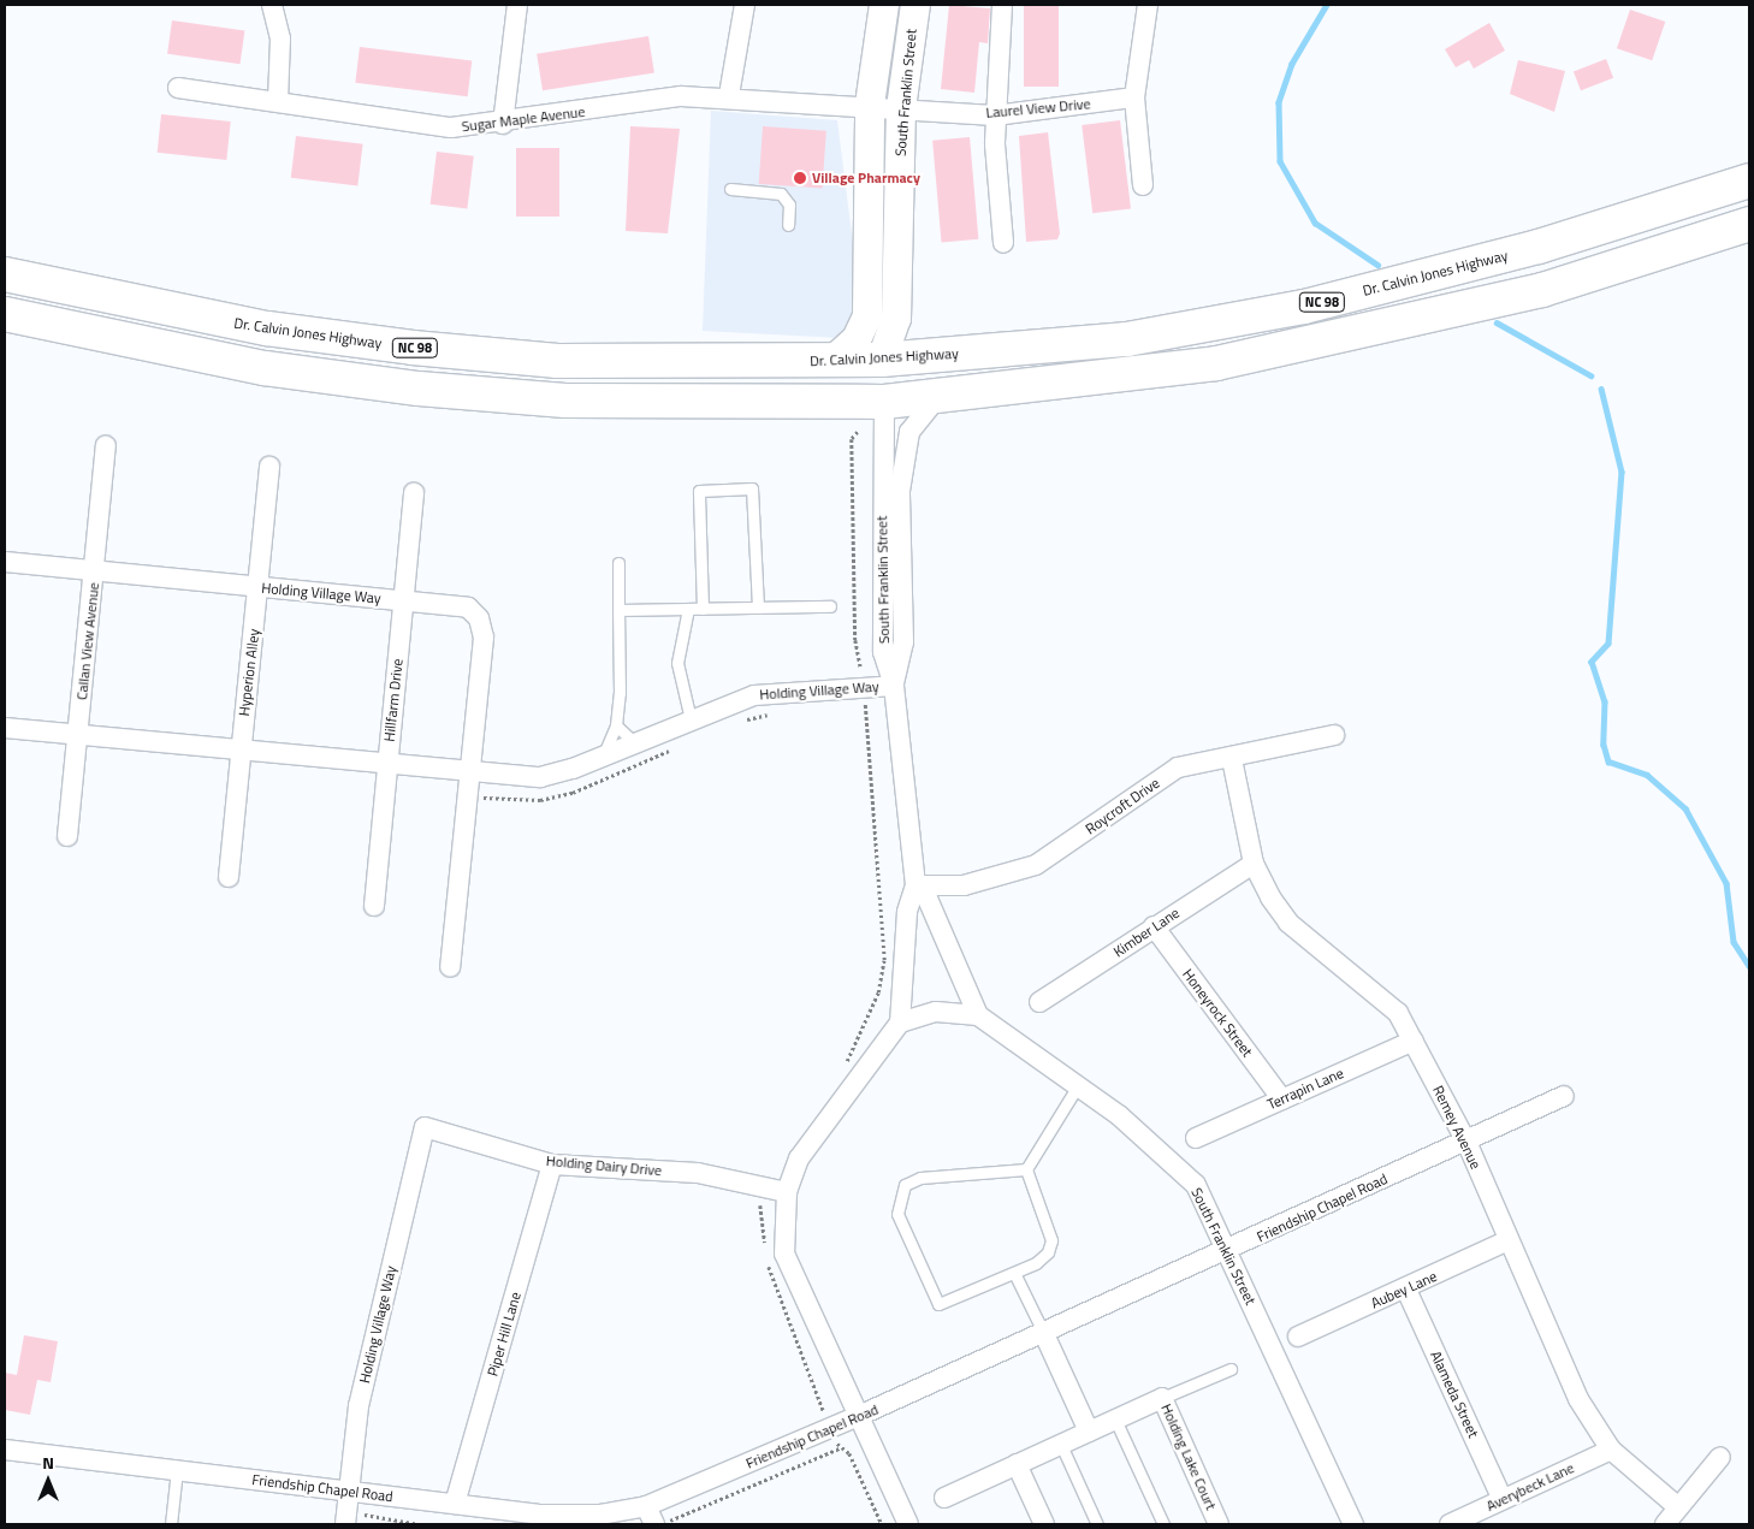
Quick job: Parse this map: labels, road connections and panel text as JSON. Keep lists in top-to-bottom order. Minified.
{"streets":{"highway":["Dr. Calvin Jones Highway","NC 98"],"street":["South Franklin Street","Laurel View Drive","Sugar Maple Avenue","Holding Village Way","Callan View Avenue","Hyperion Alley","Hillfarm Drive","Roycroft Drive","Kimber Lane","Honeyrock Street","Terrapin Lane","Remey Avenue","Holding Dairy Drive","Friendship Chapel Road","Aubey Lane","Piper Hill Lane","Alameda Street","Holding Lake Court","Averybeck Lane"]},"crossings":[["South Franklin Street","Laurel View Drive"],["South Franklin Street","Sugar Maple Avenue"],["South Franklin Street","Dr. Calvin Jones Highway"],["South Franklin Street","NC 98"],["South Franklin Street","Holding Village Way"],["South Franklin Street","Roycroft Drive"],["South Franklin Street","Friendship Chapel Road"],["Laurel View Drive","Sugar Maple Avenue"],["Holding Village Way","Callan View Avenue"],["Holding Village Way","Hyperion Alley"],["Holding Village Way","Hillfarm Drive"],["Holding Village Way","Holding Dairy Drive"],["Holding Village Way","Friendship Chapel Road"],["Roycroft Drive","Remey Avenue"],["Kimber Lane","Honeyrock Street"],["Kimber Lane","Remey Avenue"],["Honeyrock Street","Terrapin Lane"],["Terrapin Lane","Remey Avenue"],["Remey Avenue","Friendship Chapel Road"],["Remey Avenue","Aubey Lane"],["Remey Avenue","Averybeck Lane"],["Holding Dairy Drive","Piper Hill Lane"],["Friendship Chapel Road","Piper Hill Lane"],["Aubey Lane","Alameda Street"],["Alameda Street","Averybeck Lane"]],"places":["Village Pharmacy"],"north":"top"}
